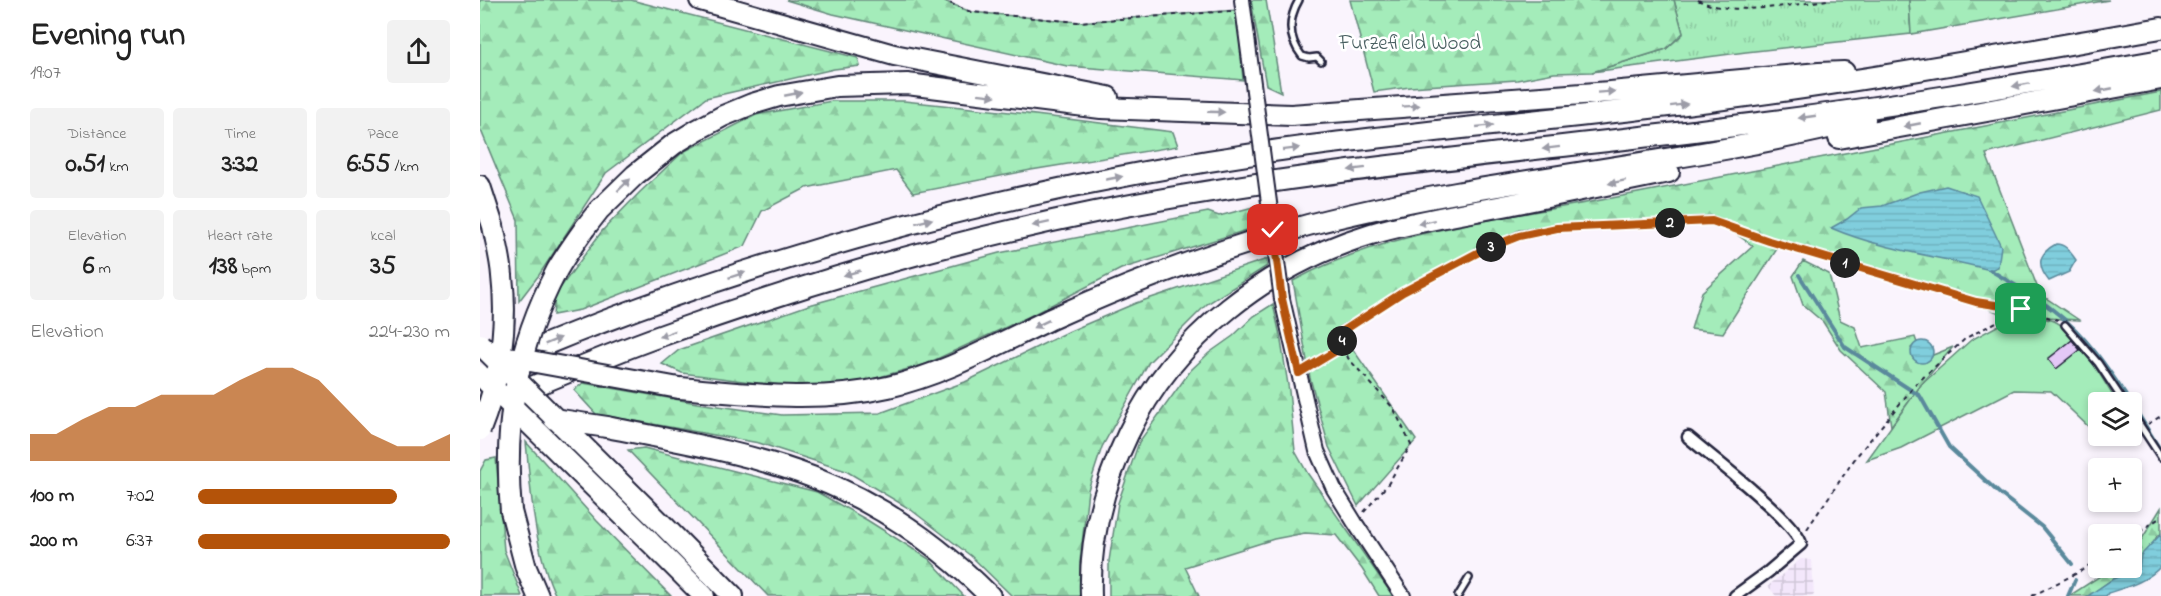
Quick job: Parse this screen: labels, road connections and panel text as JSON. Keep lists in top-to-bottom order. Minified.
{"parks":["Furzefield Wood"],"page":{"heading":["Evening run","19:07"],"stats":[["Distance","0.51 km"],["Time","3:32"],["Pace","6:55 /km"],["Elevation","6 m"],["Heart rate","138 bpm"],["kcal","35"]],"pins":["2","3","1","4"],"chart":["Elevation","224–230 m"],"map_buttons":["+","−"],"list":[{"name":"100 m","note":"7:02"},{"name":"200 m","note":"6:37"}]}}
